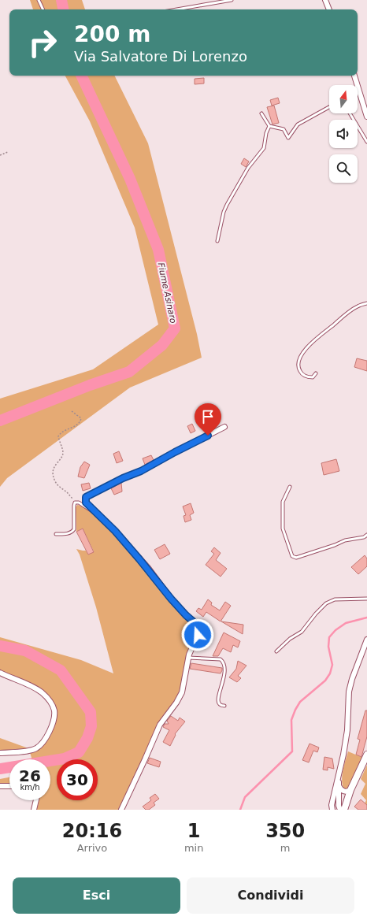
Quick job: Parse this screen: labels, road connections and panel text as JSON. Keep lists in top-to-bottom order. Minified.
{"water":["Fiume Asinaro"],"north":"top","page":{"turn":["200 m","Via Salvatore Di Lorenzo"],"speed":"26 km/h","limit":"30","eta":["20:16","Arrivo","1","min","350","m"],"buttons":["Esci","Condividi"]}}
